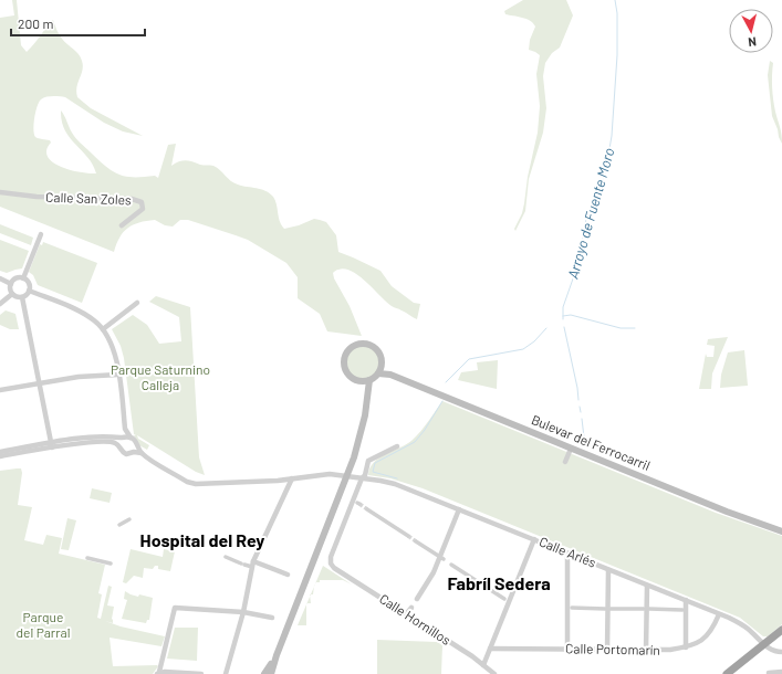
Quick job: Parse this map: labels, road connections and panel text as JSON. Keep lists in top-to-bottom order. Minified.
{"streets":{"main road":["Bulevar del Ferrocarril"],"street":["Calle San Zoles","Calle Arlés","Calle Hornillos","Calle Portomarín"]},"crossings":[["Calle Arlés","Calle Hornillos"],["Calle Arlés","Calle Portomarín"]],"districts":["Hospital del Rey","Fabríl Sedera"],"water":["Arroyo de Fuente Moro"],"parks":["Parque Saturnino Calleja","Parque del Parral"],"scale_bar":"200 m","north":"bottom"}
